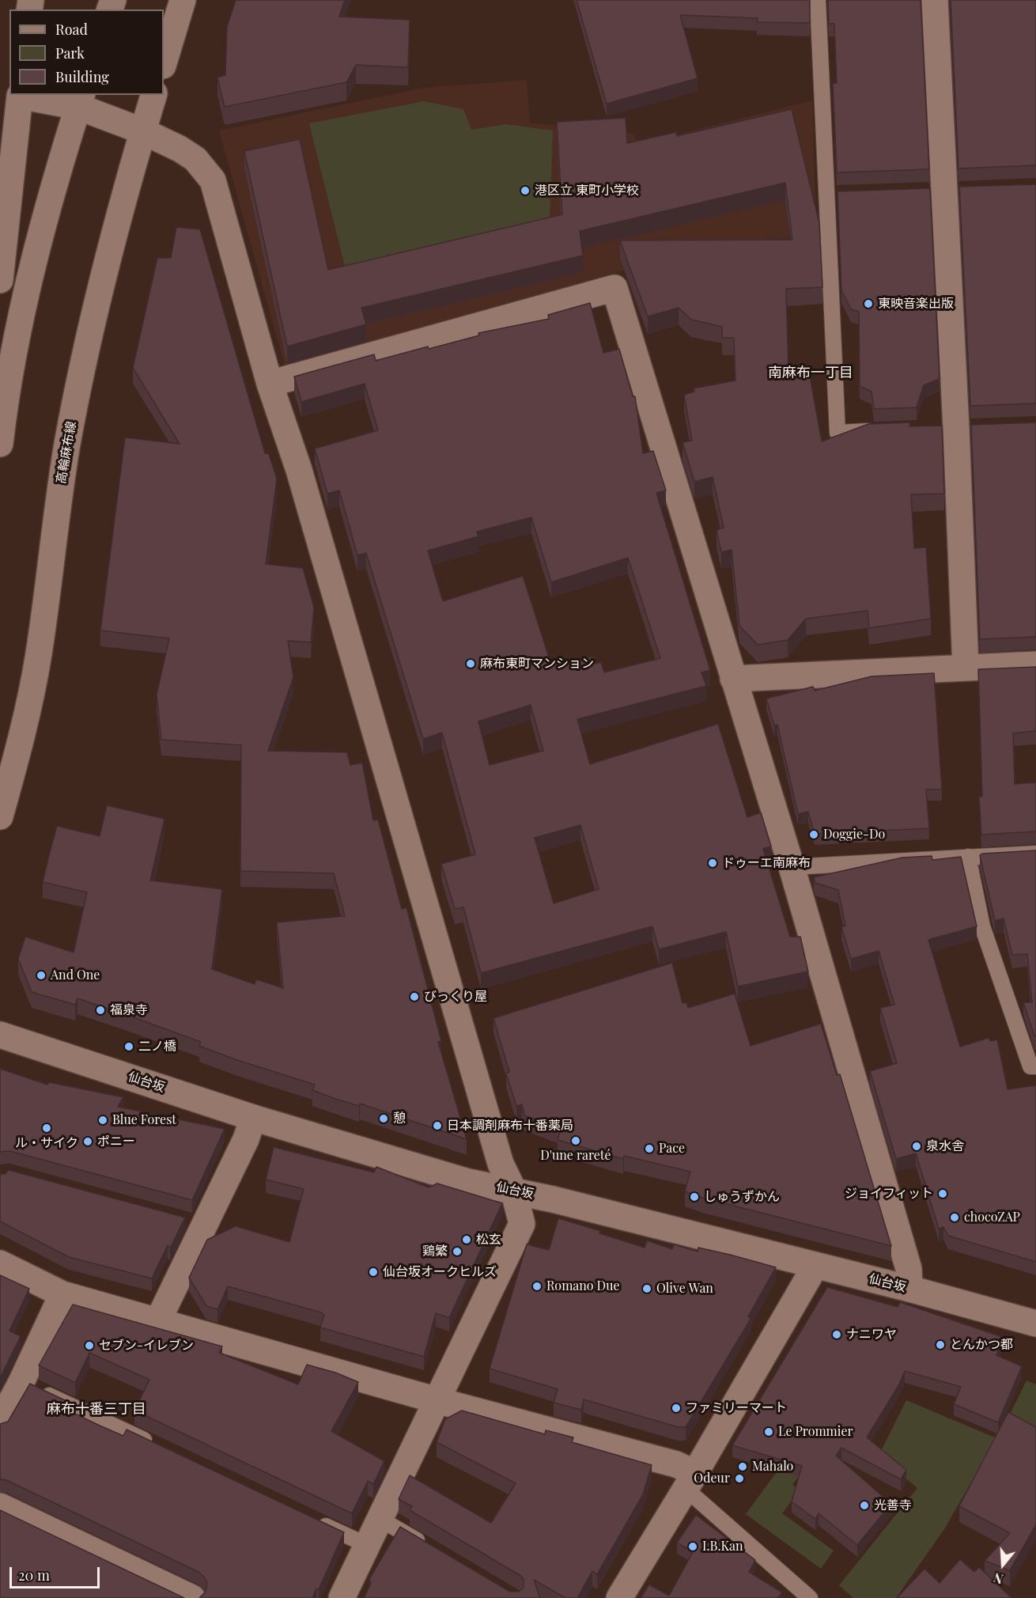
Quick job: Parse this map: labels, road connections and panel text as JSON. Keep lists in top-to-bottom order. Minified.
{"streets":{"street":["高輪麻布線","仙台坂"]},"districts":["南麻布一丁目","麻布十番三丁目"],"places":["港区立 東町小学校","東映音楽出版","麻布東町マンション","Doggie-Do","ドゥーエ南麻布","And One","びっくり屋","福泉寺","二ノ橋","憩","Blue Forest","日本調剤麻布十番薬局","ル・サイク","D'une rareté","ポニー","泉水舎","Pace","ジョイフィット","しゅうずかん","chocoZAP","松玄","鶏繁","仙台坂オークヒルズ","Romano Due","Olive Wan","ナニワヤ","とんかつ都","セブン-イレブン","ファミリーマート","Le Prommier","Mahalo","Odeur","光善寺","I.B.Kan"],"legend":["Road","Park","Building"],"scale_bar":"20 m","north":"bottom"}
